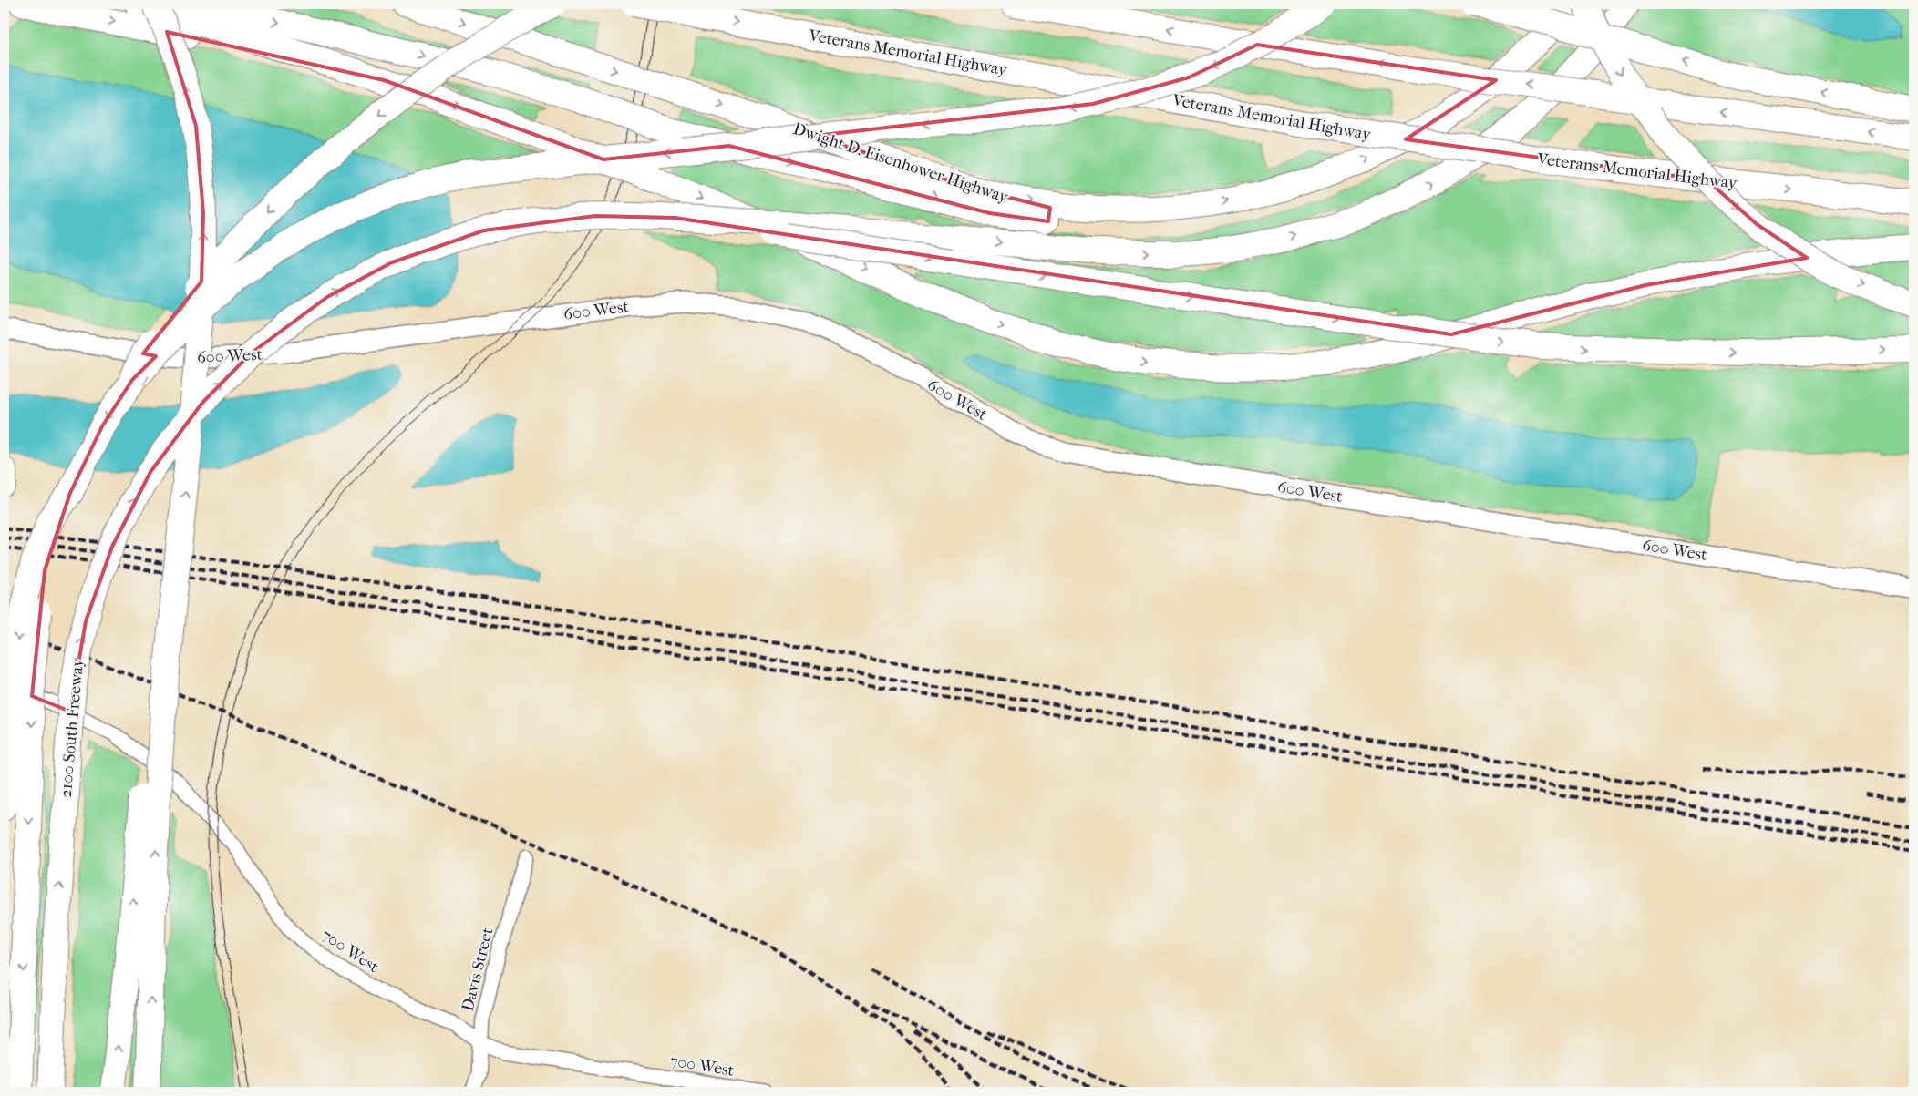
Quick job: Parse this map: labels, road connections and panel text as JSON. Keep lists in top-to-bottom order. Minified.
{"streets":{"highway":["Veterans Memorial Highway","Dwight D. Eisenhower Highway","2100 South Freeway"],"street":["600 West","700 West","Davis Street"]},"crossings":[["700 West","Davis Street"]]}
